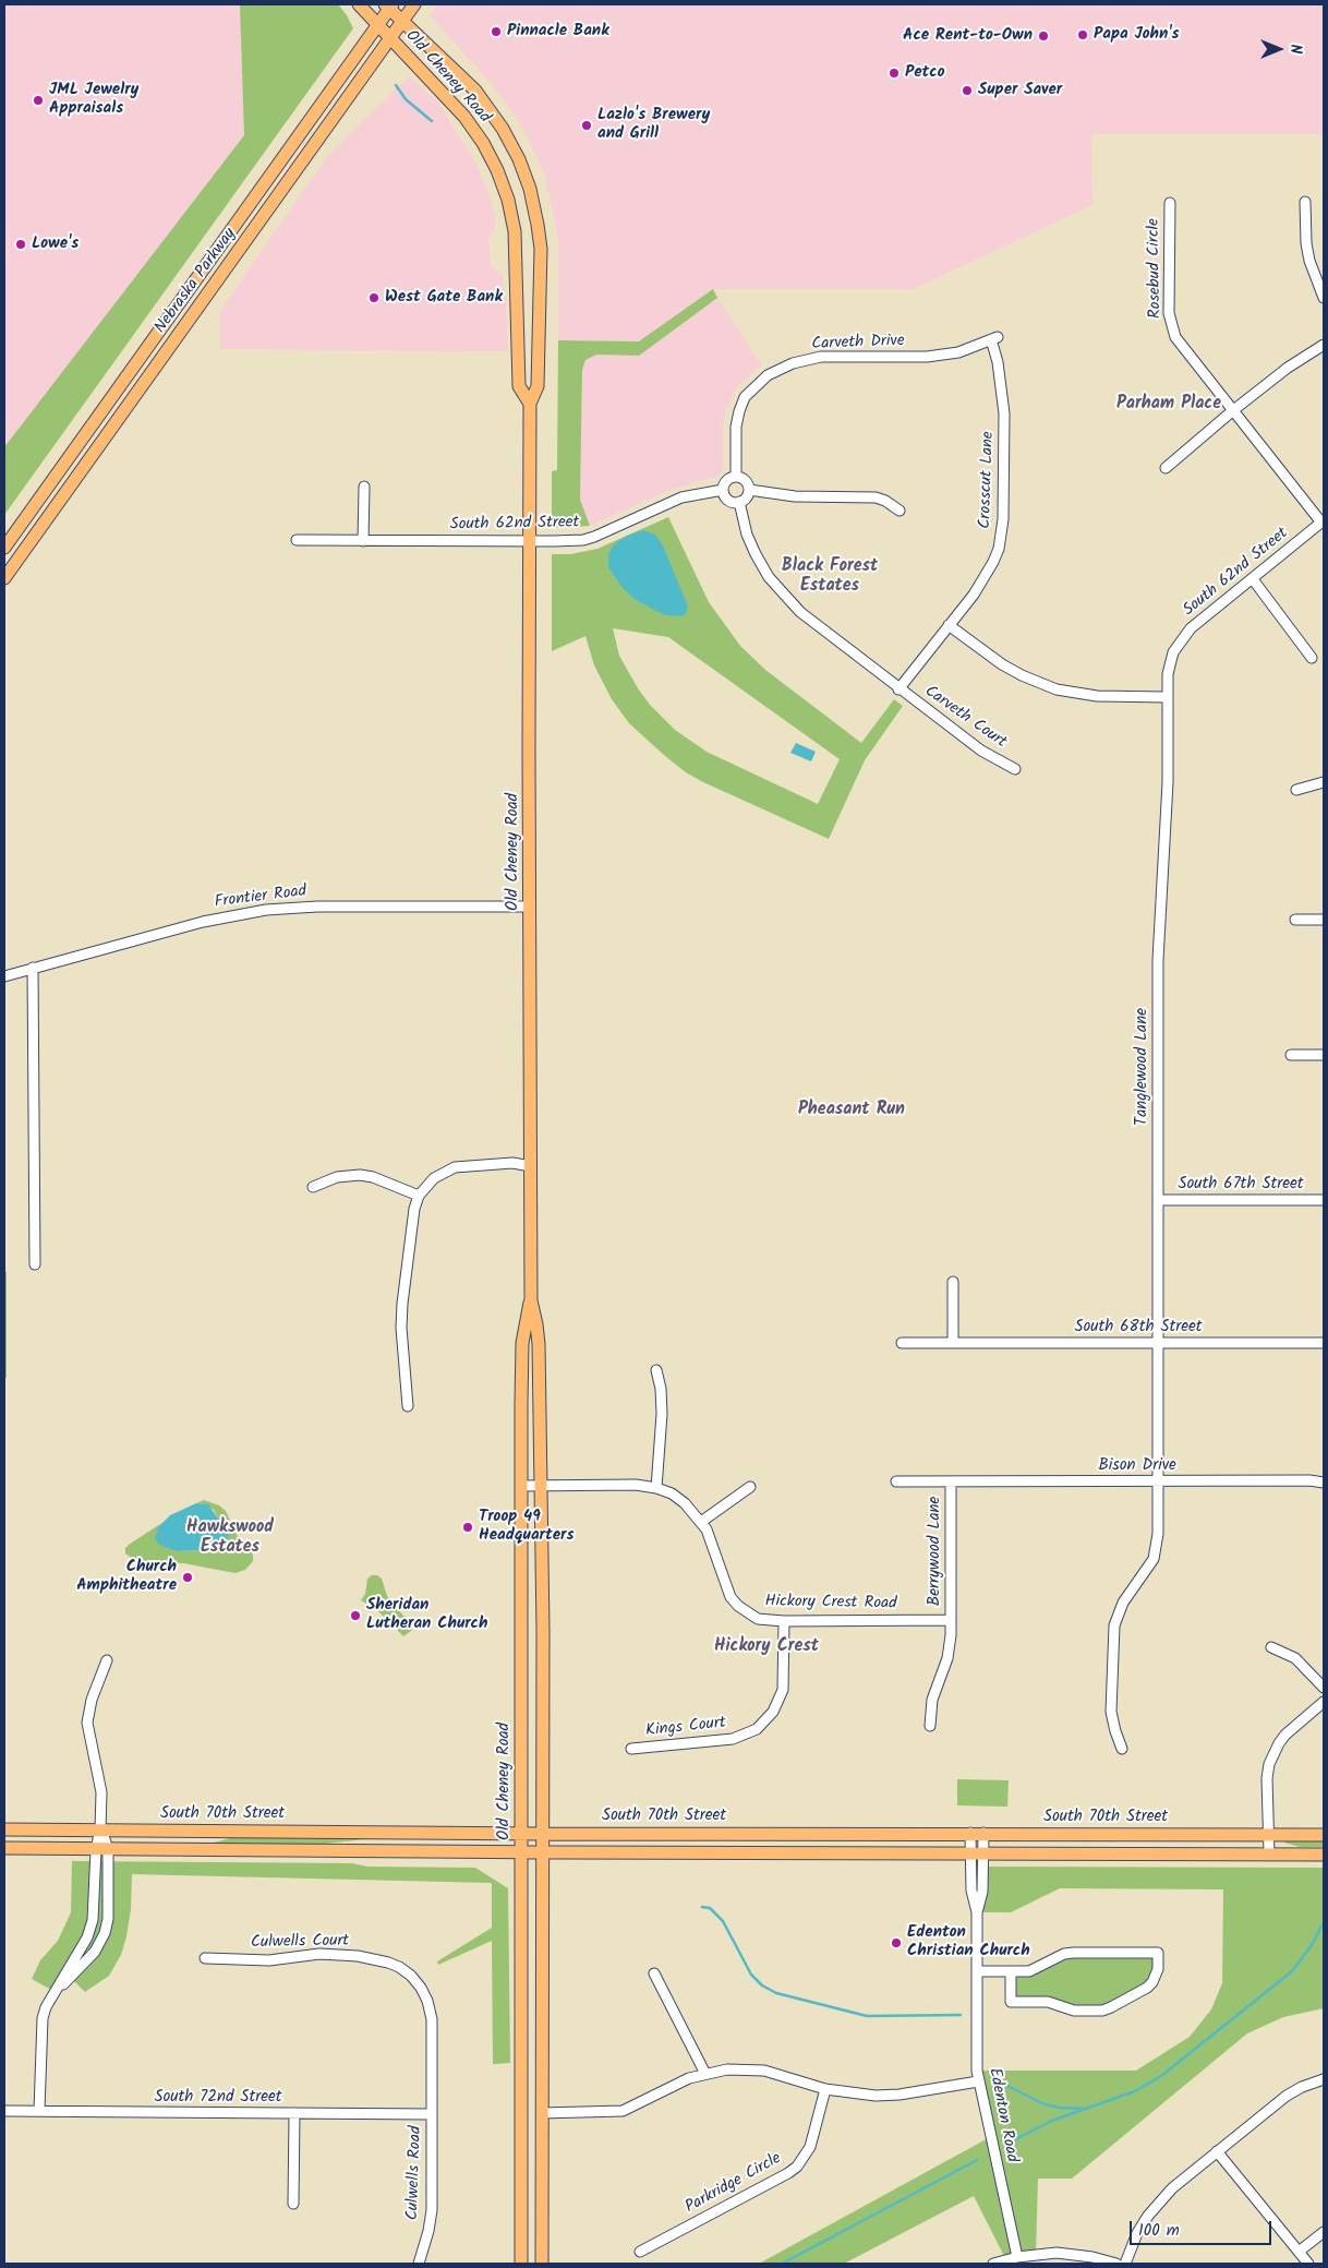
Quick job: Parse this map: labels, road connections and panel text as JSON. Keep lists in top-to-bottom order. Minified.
{"streets":{"main road":["Old Cheney Road","Nebraska Parkway","South 70th Street"],"street":["Rosebud Circle","Carveth Drive","Crosscut Lane","South 62nd Street","Carveth Court","Frontier Road","Tanglewood Lane","South 67th Street","South 68th Street","Bison Drive","Berrywood Lane","Hickory Crest Road","Kings Court","Culwells Court","South 72nd Street","Edenton Road","Culwells Road","Parkridge Circle"]},"crossings":[["Old Cheney Road","Nebraska Parkway"],["Old Cheney Road","South 62nd Street"],["Old Cheney Road","Frontier Road"],["Old Cheney Road","Hickory Crest Road"],["Old Cheney Road","South 70th Street"],["Rosebud Circle","South 62nd Street"],["Carveth Drive","Crosscut Lane"],["Carveth Drive","South 62nd Street"],["Crosscut Lane","Carveth Court"],["South 62nd Street","Tanglewood Lane"],["Tanglewood Lane","South 67th Street"],["Tanglewood Lane","South 68th Street"],["Tanglewood Lane","Bison Drive"],["Bison Drive","Berrywood Lane"],["Berrywood Lane","Hickory Crest Road"],["Hickory Crest Road","Kings Court"],["South 70th Street","Edenton Road"],["Culwells Court","South 72nd Street"],["Culwells Court","Culwells Road"],["South 72nd Street","Culwells Road"]],"districts":["Parham Place","Black Forest Estates","Pheasant Run","Hawkswood Estates","Hickory Crest"],"places":["Pinnacle Bank","Papa John's","Ace Rent-to-Own","Petco","Super Saver","JML Jewelry Appraisals","Lazlo's Brewery and Grill","Lowe's","West Gate Bank","Troop 49 Headquarters","Church Amphitheatre","Sheridan Lutheran Church","Edenton Christian Church"],"scale_bar":"100 m","north":"right"}
